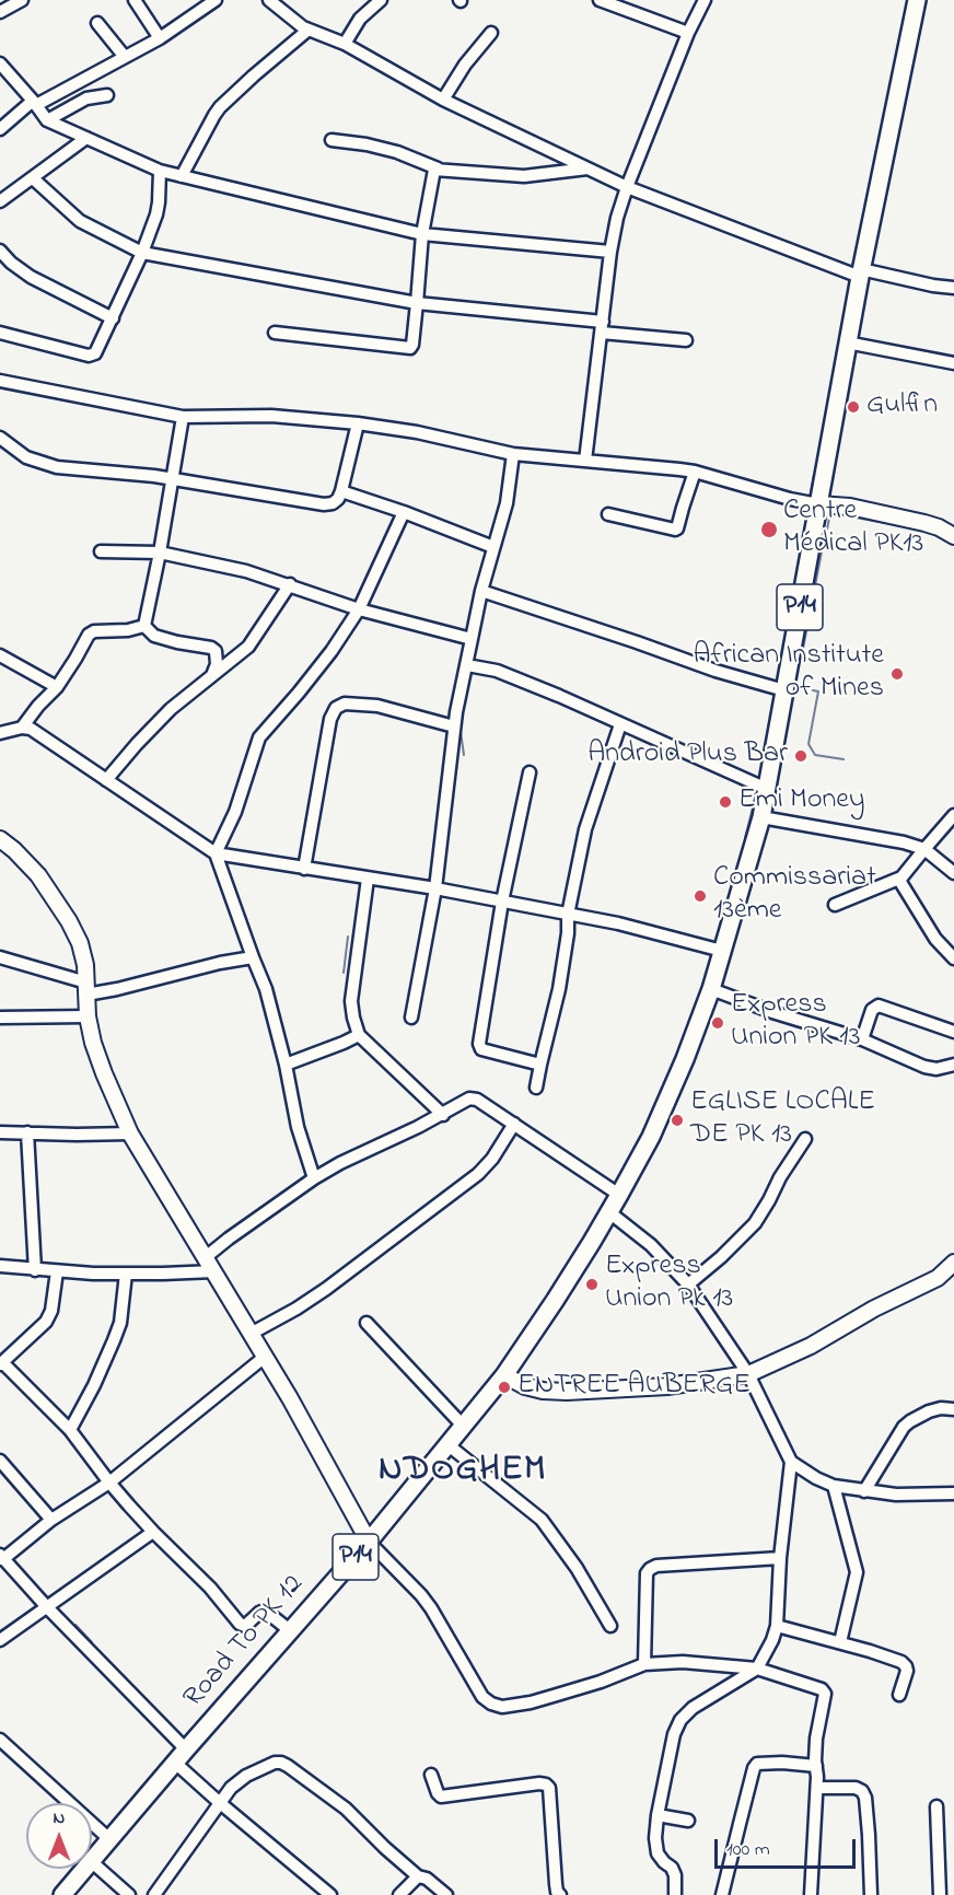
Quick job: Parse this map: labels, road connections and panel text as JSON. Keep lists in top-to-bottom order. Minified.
{"streets":{"main road":["P14","Road To PK 12"]},"crossings":[["P14","Road To PK 12"]],"districts":["NDOGHEM"],"places":["Gulfin","Centre Médical PK13","African Institute of Mines","Android Plus Bar","Emi Money","Commissariat 13ème","Express Union PK 13","EGLISE LOCALE DE PK 13","Express Union Pk 13","ENTREE AUBERGE"],"scale_bar":"100 m","north":"top"}
